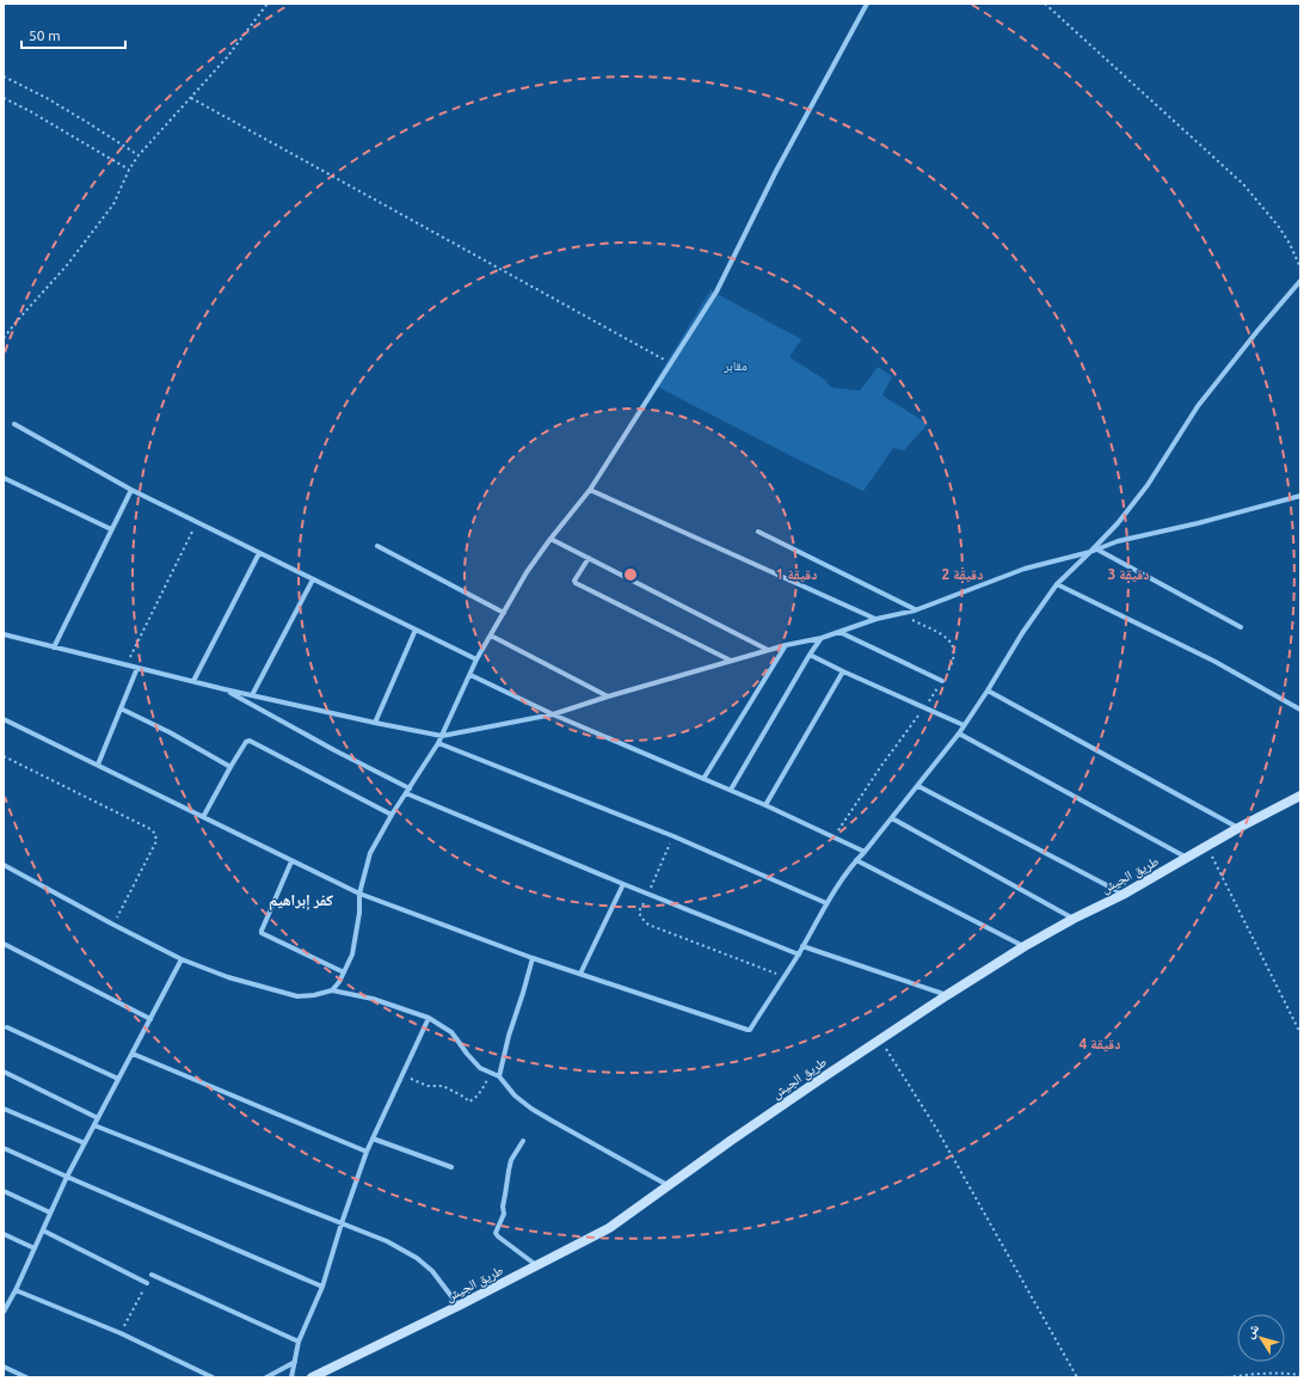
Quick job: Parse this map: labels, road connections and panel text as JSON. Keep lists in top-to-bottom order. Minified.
{"streets":{"main road":["طريق الجيش"]},"districts":["كفر إبراهيم"],"parks":["مقابر"],"scale_bar":"50 m","north":"top left","rings":["1 دقيقة","2 دقيقة","3 دقيقة","4 دقيقة"]}
